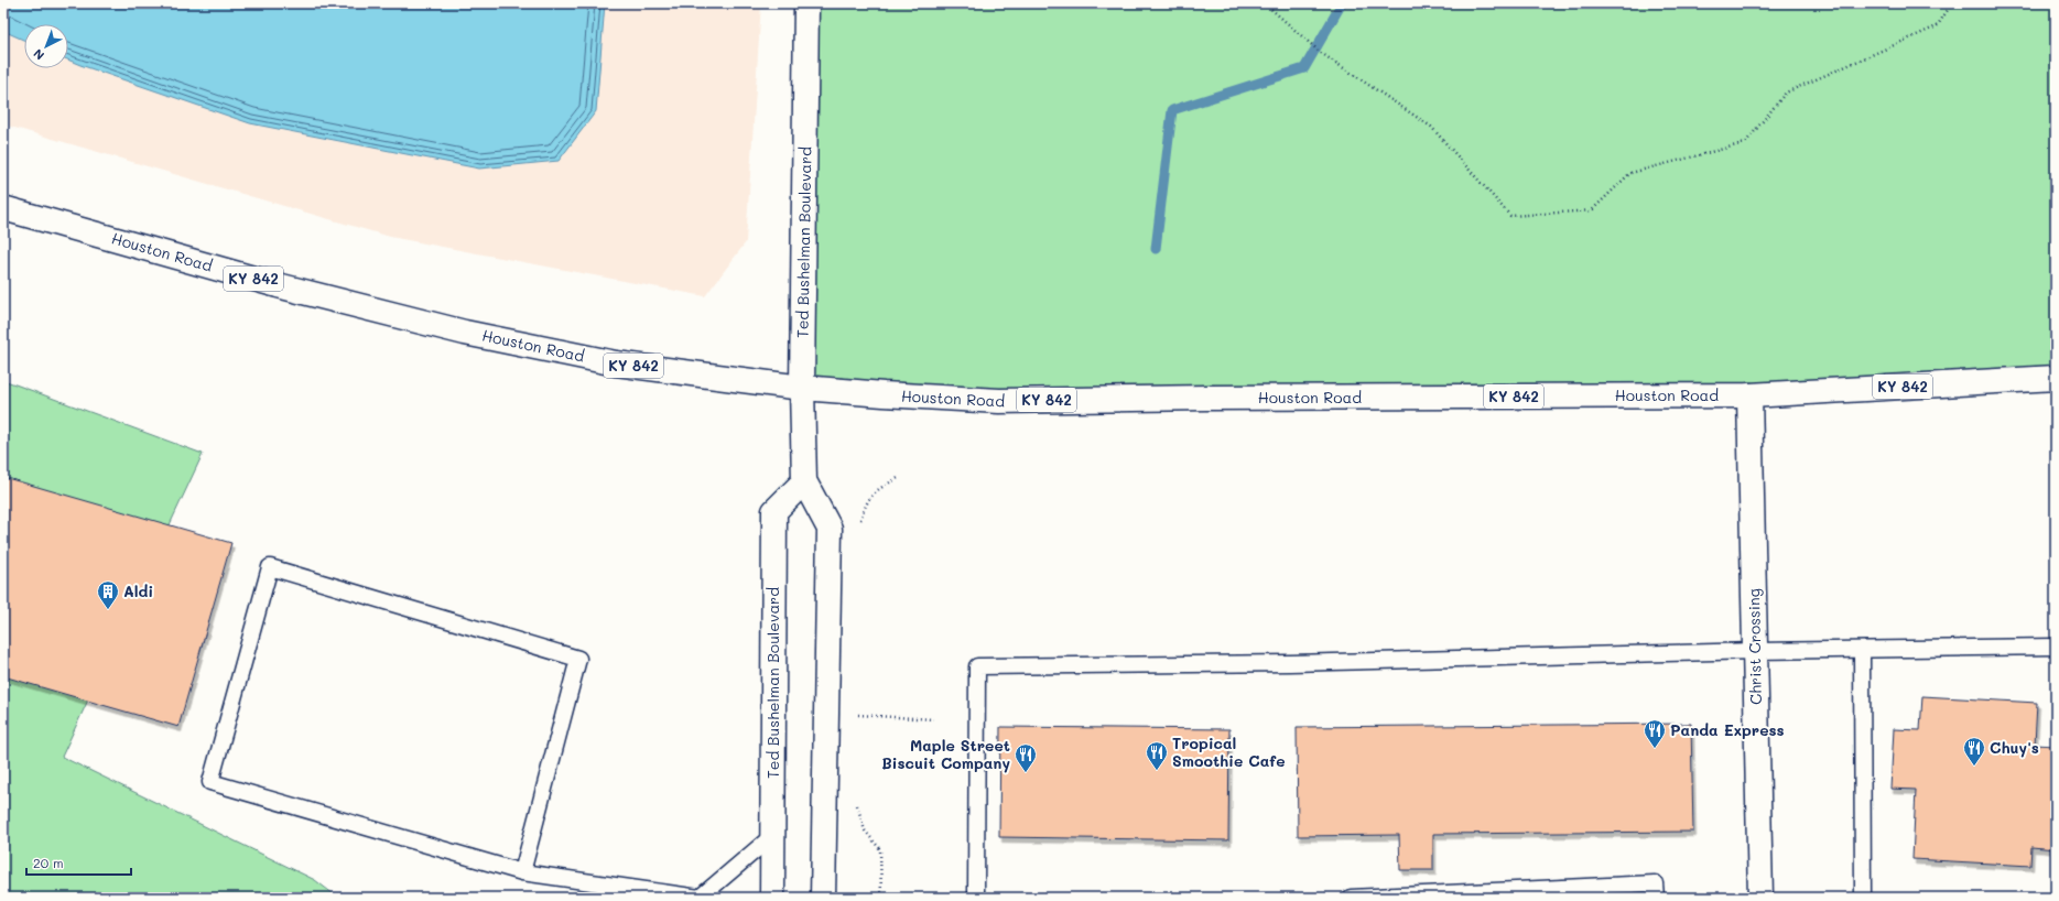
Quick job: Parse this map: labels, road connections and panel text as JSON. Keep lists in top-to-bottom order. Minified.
{"streets":{"main road":["Ted Bushelman Boulevard","Houston Road","KY 842","Christ Crossing"]},"crossings":[["Ted Bushelman Boulevard","Houston Road"],["Houston Road","Christ Crossing"]],"places":{"building":["Aldi"],"restaurant":["Panda Express","Chuy's","Tropical Smoothie Cafe","Maple Street Biscuit Company"]},"scale_bar":"20 m","north":"bottom left"}
